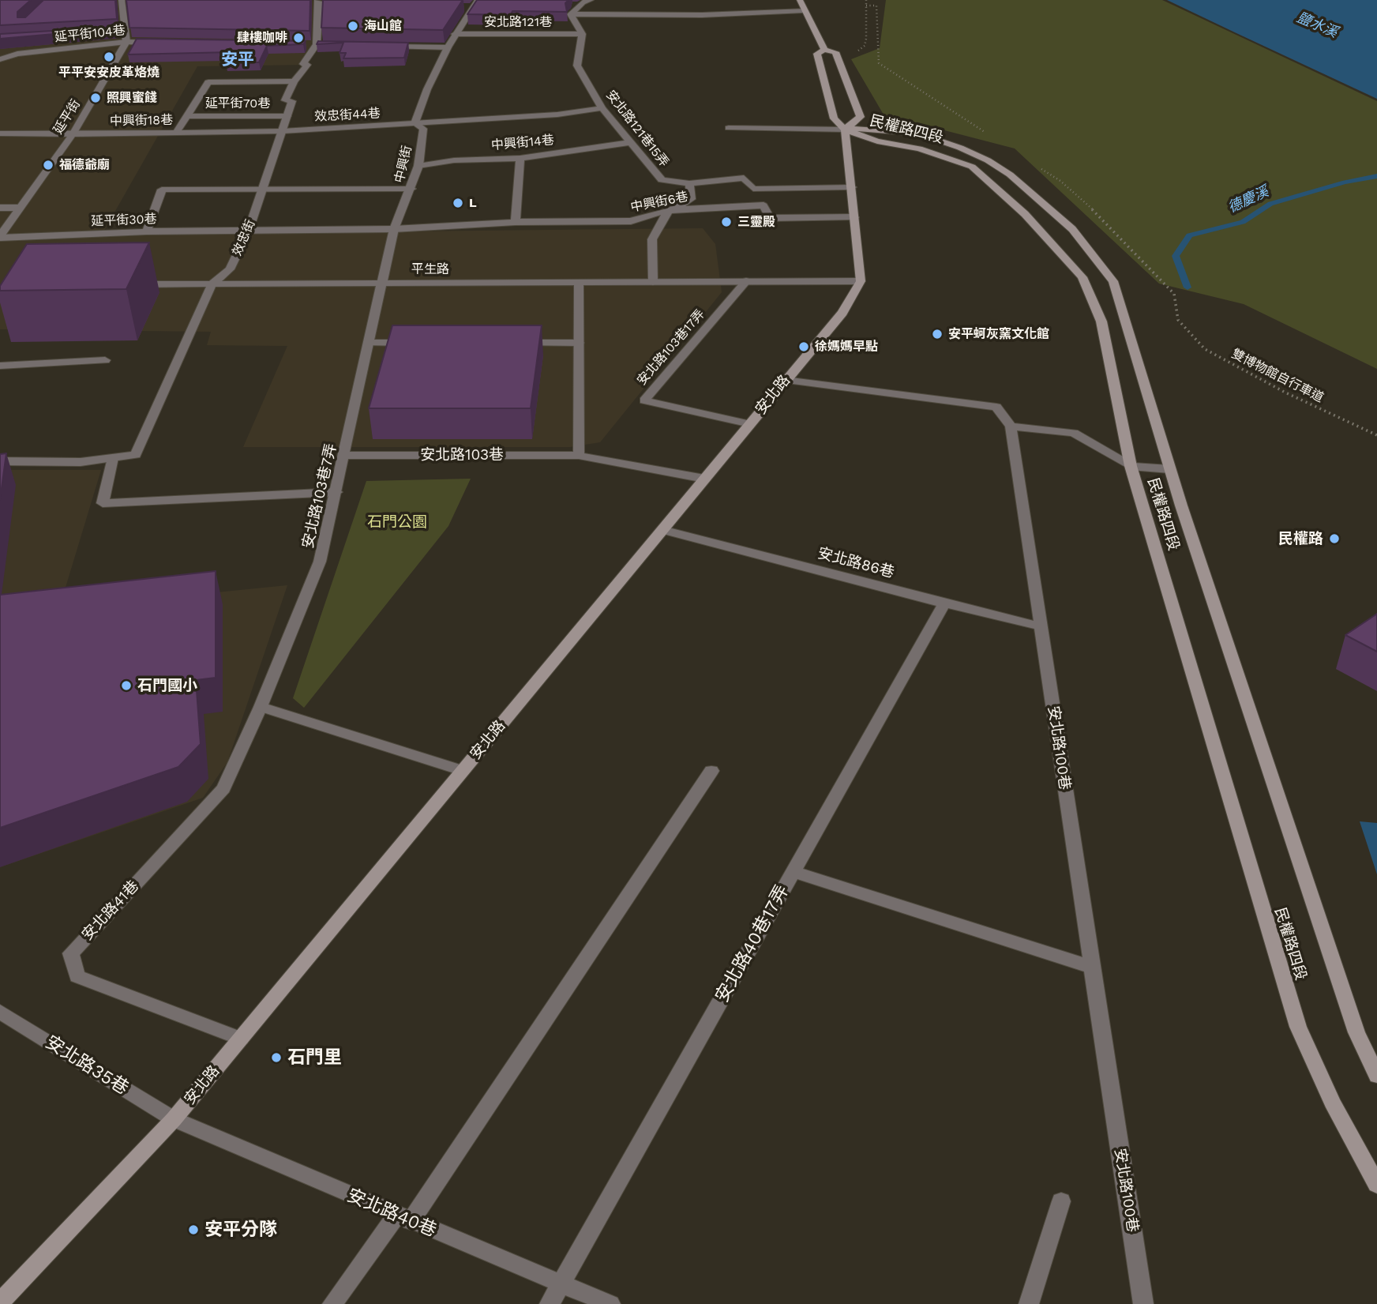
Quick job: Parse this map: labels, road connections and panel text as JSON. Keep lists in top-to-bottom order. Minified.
{"streets":{"street":["安北路121巷","延平街104巷","延平街70巷","效忠街44巷","延平街","中興街18巷","安北路121巷15弄","民權路四段","中興街14巷","中興街","中興街6巷","延平街30巷","效忠街","平生路","安北路103巷17弄","安北路","安北路103巷","安北路103巷7弄","安北路86巷","安北路100巷","安北路41巷","安北路40巷17弄","安北路35巷","安北路40巷"],"path":["雙博物館自行車道"]},"crossings":[["安北路121巷","安北路121巷15弄"],["延平街104巷","延平街"],["延平街70巷","效忠街"],["效忠街44巷","中興街18巷"],["效忠街44巷","中興街"],["效忠街44巷","效忠街"],["延平街","中興街18巷"],["延平街","延平街30巷"],["中興街18巷","效忠街"],["安北路121巷15弄","中興街14巷"],["中興街14巷","中興街"],["中興街","中興街6巷"],["中興街","延平街30巷"],["中興街","平生路"],["中興街","安北路103巷7弄"],["中興街6巷","延平街30巷"],["延平街30巷","效忠街"],["效忠街","平生路"],["平生路","安北路103巷17弄"],["平生路","安北路"],["平生路","安北路103巷7弄"],["安北路103巷17弄","安北路"],["安北路","安北路103巷"],["安北路","安北路86巷"],["安北路","安北路41巷"],["安北路","安北路35巷"],["安北路","安北路40巷"],["安北路103巷","安北路103巷7弄"],["安北路103巷7弄","安北路41巷"],["安北路86巷","安北路100巷"],["安北路86巷","安北路40巷17弄"],["安北路40巷17弄","安北路40巷"],["安北路35巷","安北路40巷"]],"districts":["安平"],"water":["鹽水溪","德慶溪"],"parks":["石門公園"],"places":["海山館","肆樓咖啡","平平安安皮革烙燒","照興蜜餞","福德爺廟","L","三靈殿","安平蚵灰窯文化館","徐媽媽早點","民權路","石門國小","石門里","安平分隊"]}
